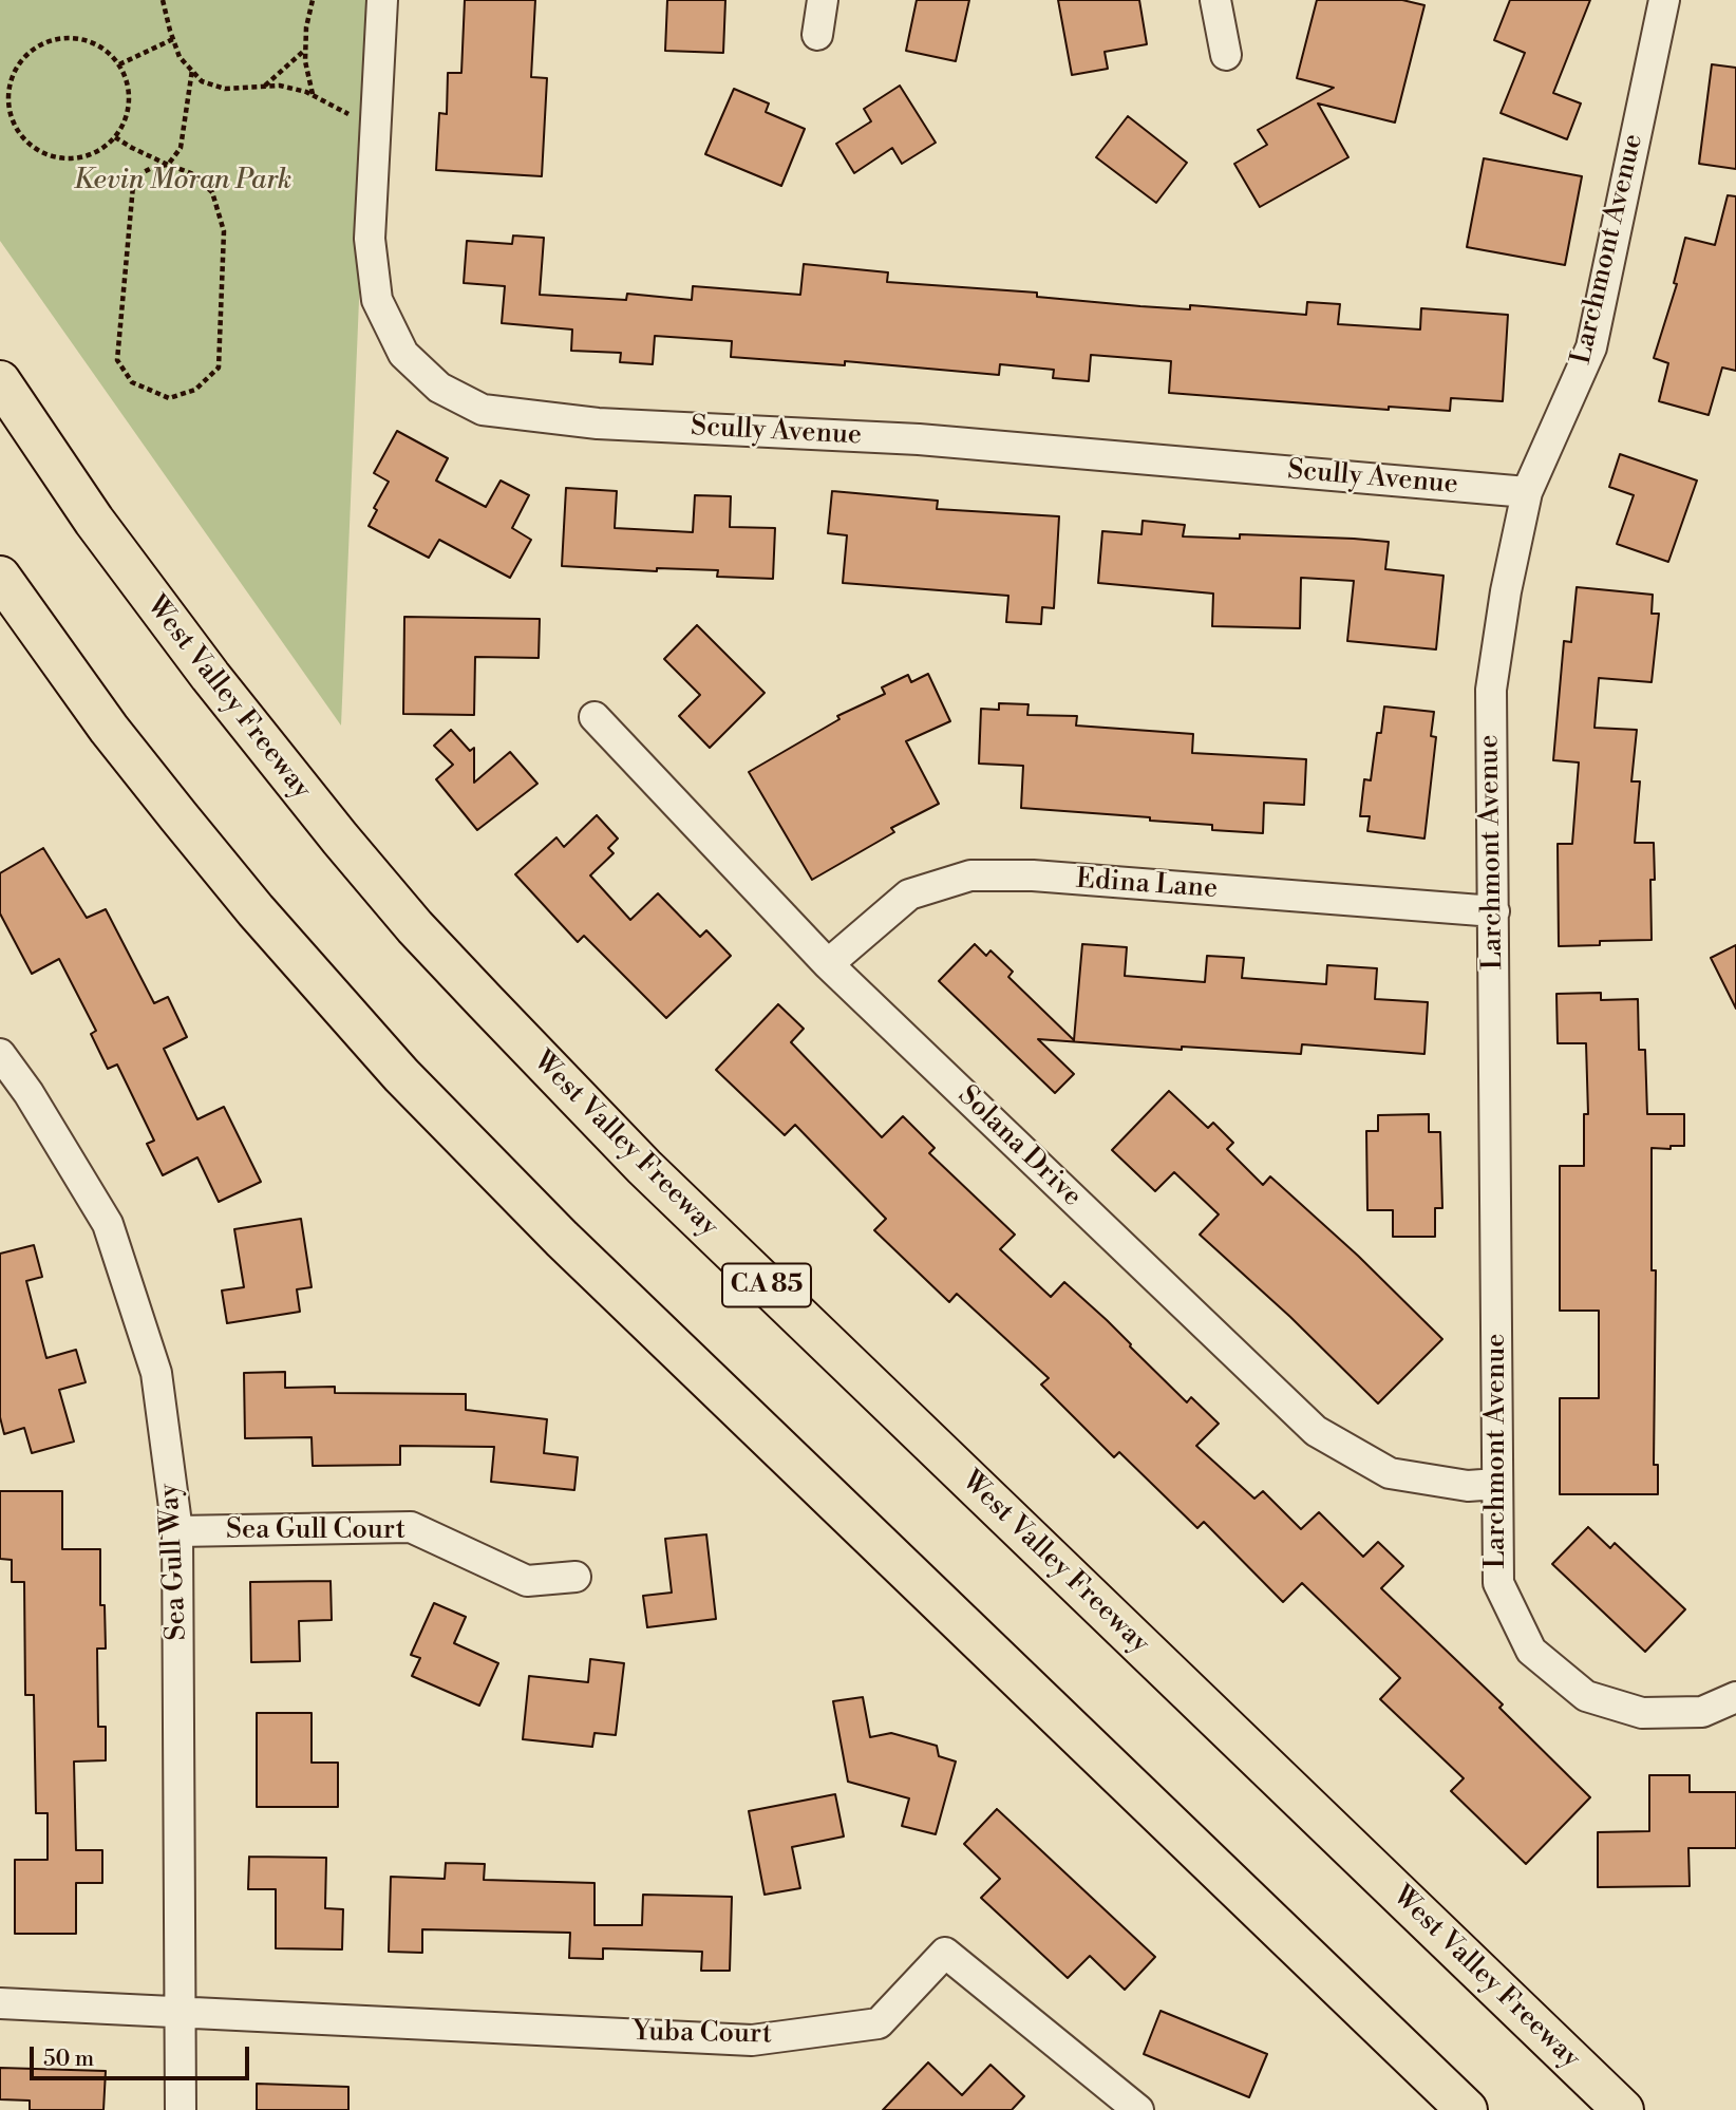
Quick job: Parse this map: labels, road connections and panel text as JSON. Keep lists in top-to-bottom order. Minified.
{"streets":{"highway":["West Valley Freeway","CA 85"],"street":["Larchmont Avenue","Scully Avenue","Edina Lane","Solana Drive","Sea Gull Court","Sea Gull Way","Yuba Court"]},"crossings":[["Larchmont Avenue","Scully Avenue"],["Larchmont Avenue","Edina Lane"],["Larchmont Avenue","Solana Drive"],["Edina Lane","Solana Drive"],["Sea Gull Court","Sea Gull Way"],["Sea Gull Way","Yuba Court"]],"parks":["Kevin Moran Park"],"scale_bar":"50 m"}
